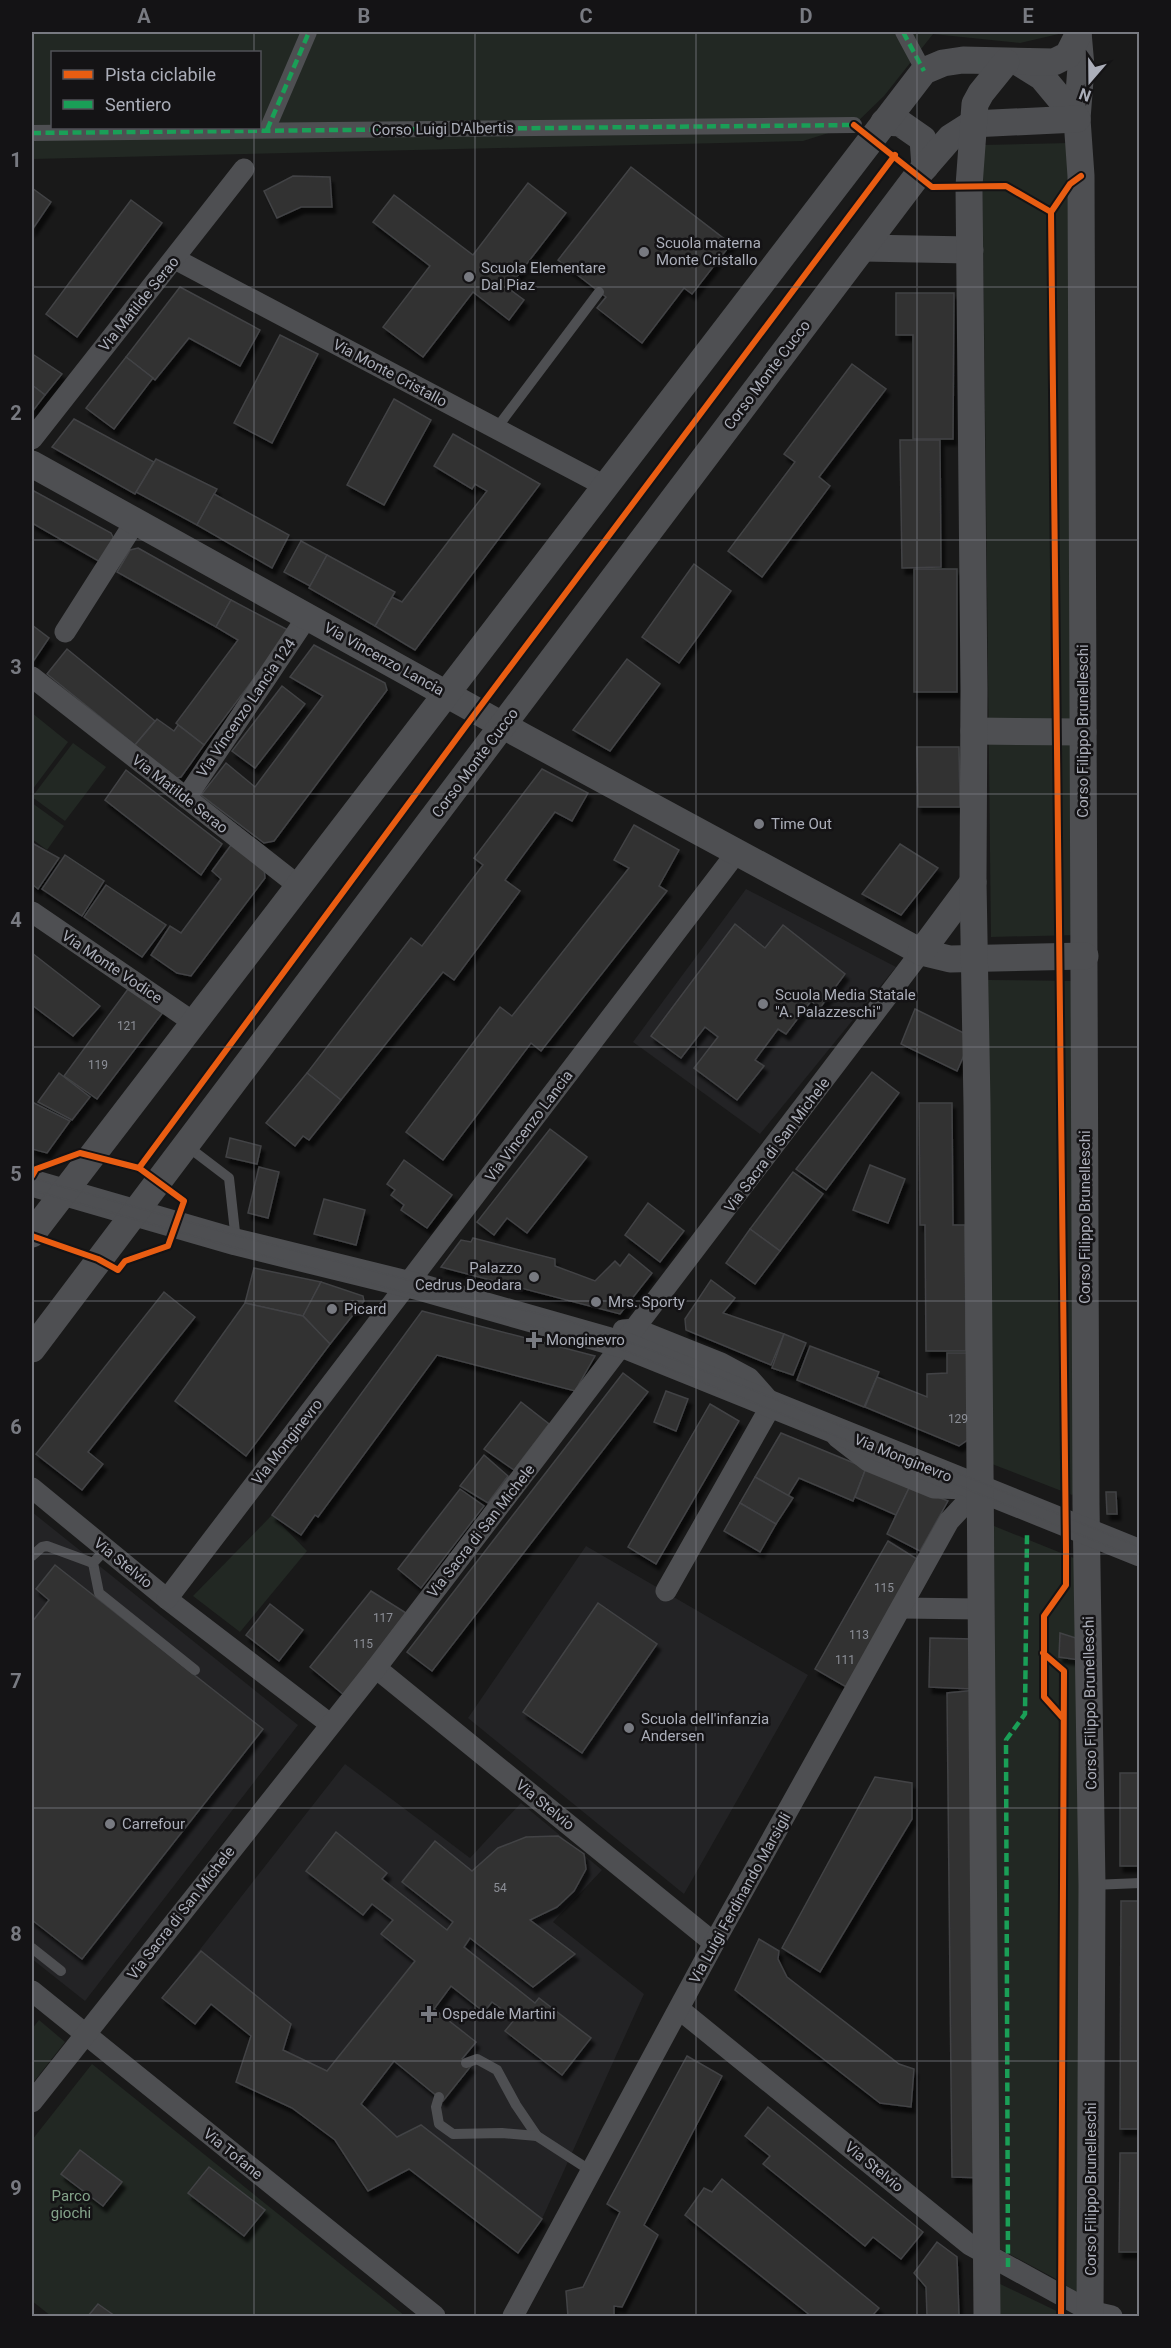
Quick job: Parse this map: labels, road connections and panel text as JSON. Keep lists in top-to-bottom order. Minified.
{"streets":{"street":["Corso Luigi D'Albertis","Via Matilde Serao","Via Monte Cristallo","Corso Monte Cucco","Via Vincenzo Lancia","Via Vincenzo Lancia 124","Corso Filippo Brunelleschi","Via Monte Vodice","Via Sacra di San Michele","Via Monginevro","Via Stelvio","Via Luigi Ferdinando Marsigli","Via Tofane"]},"crossings":[["Via Matilde Serao","Via Monte Cristallo"],["Via Matilde Serao","Via Vincenzo Lancia 124"],["Corso Monte Cucco","Via Vincenzo Lancia"],["Corso Monte Cucco","Via Monginevro"],["Via Vincenzo Lancia","Via Vincenzo Lancia 124"],["Via Vincenzo Lancia","Corso Filippo Brunelleschi"],["Via Vincenzo Lancia","Via Sacra di San Michele"],["Via Vincenzo Lancia","Via Monginevro"],["Corso Filippo Brunelleschi","Via Monginevro"],["Corso Filippo Brunelleschi","Via Stelvio"],["Via Sacra di San Michele","Via Monginevro"],["Via Sacra di San Michele","Via Stelvio"],["Via Sacra di San Michele","Via Tofane"],["Via Monginevro","Via Stelvio"],["Via Monginevro","Via Luigi Ferdinando Marsigli"],["Via Stelvio","Via Luigi Ferdinando Marsigli"]],"parks":["Parco giochi"],"places":{"other":["Scuola materna Monte Cristallo","Scuola Elementare Dal Piaz","Time Out","Scuola Media Statale \"A. Palazzeschi\"","Palazzo Cedrus Deodara","Mrs. Sporty","Picard","Scuola dell'infanzia Andersen","Carrefour"],"health":["Monginevro","Ospedale Martini"]},"house_numbers":["121","119","129","115","117","113","115","111","54"],"legend":["Pista ciclabile","Sentiero"],"north":"bottom","grid":{"columns":["A","B","C","D","E"],"rows":["1","2","3","4","5","6","7","8","9"]}}
